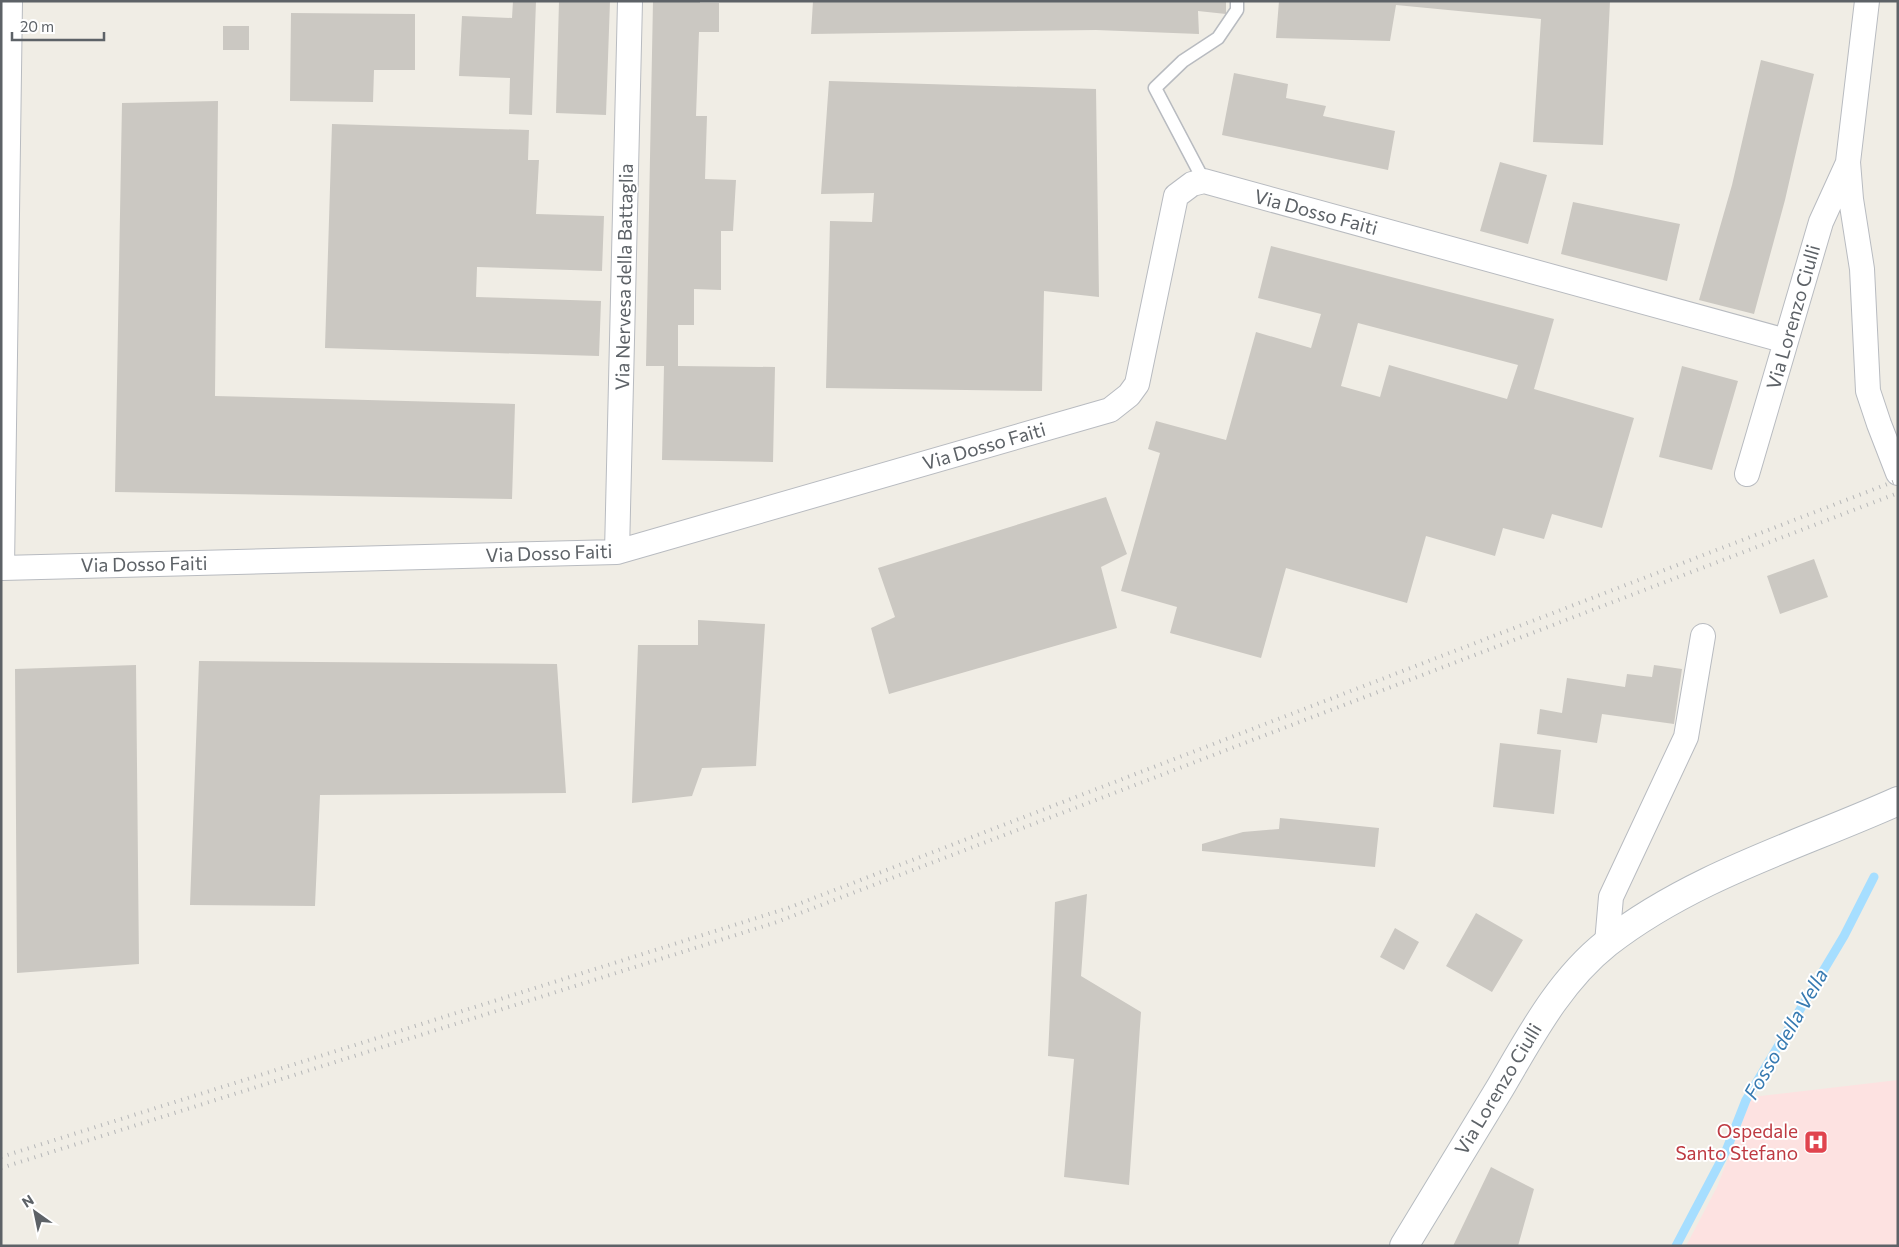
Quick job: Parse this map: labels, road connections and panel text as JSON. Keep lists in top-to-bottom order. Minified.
{"streets":{"street":["Via Dosso Faiti","Via Nervesa della Battaglia","Via Lorenzo Ciulli"]},"crossings":[["Via Dosso Faiti","Via Nervesa della Battaglia"],["Via Dosso Faiti","Via Lorenzo Ciulli"]],"water":["Fosso della Vella"],"places":{"hospital":["Ospedale Santo Stefano"]},"scale_bar":"20 m","north":"top left"}
